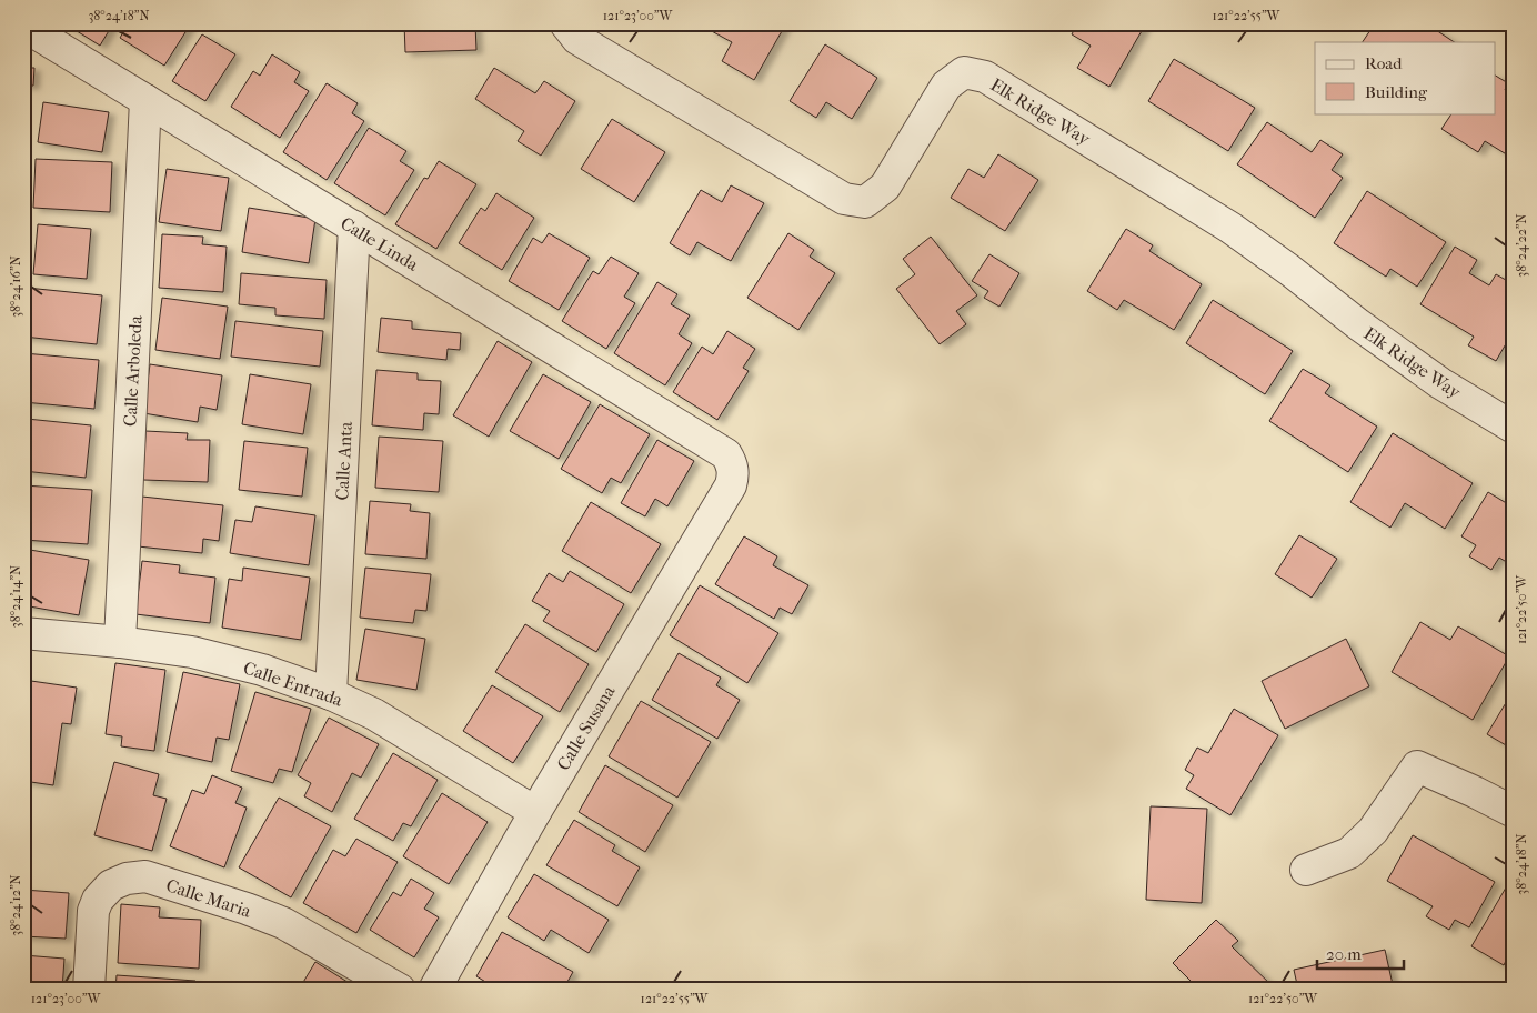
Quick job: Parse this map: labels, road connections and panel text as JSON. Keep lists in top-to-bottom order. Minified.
{"streets":{"street":["Elk Ridge Way","Calle Linda","Calle Arboleda","Calle Anta","Calle Entrada","Calle Susana","Calle Maria"]},"crossings":[["Calle Linda","Calle Arboleda"],["Calle Linda","Calle Anta"],["Calle Linda","Calle Susana"],["Calle Arboleda","Calle Entrada"],["Calle Anta","Calle Entrada"],["Calle Entrada","Calle Susana"]],"legend":["Road","Building"],"scale_bar":"20 m","coordinates":["38°24'18\"N","121°23'00\"W","121°22'55\"W","38°24'22\"N","38°24'16\"N","38°24'14\"N","121°22'50\"W","38°24'12\"N"]}
